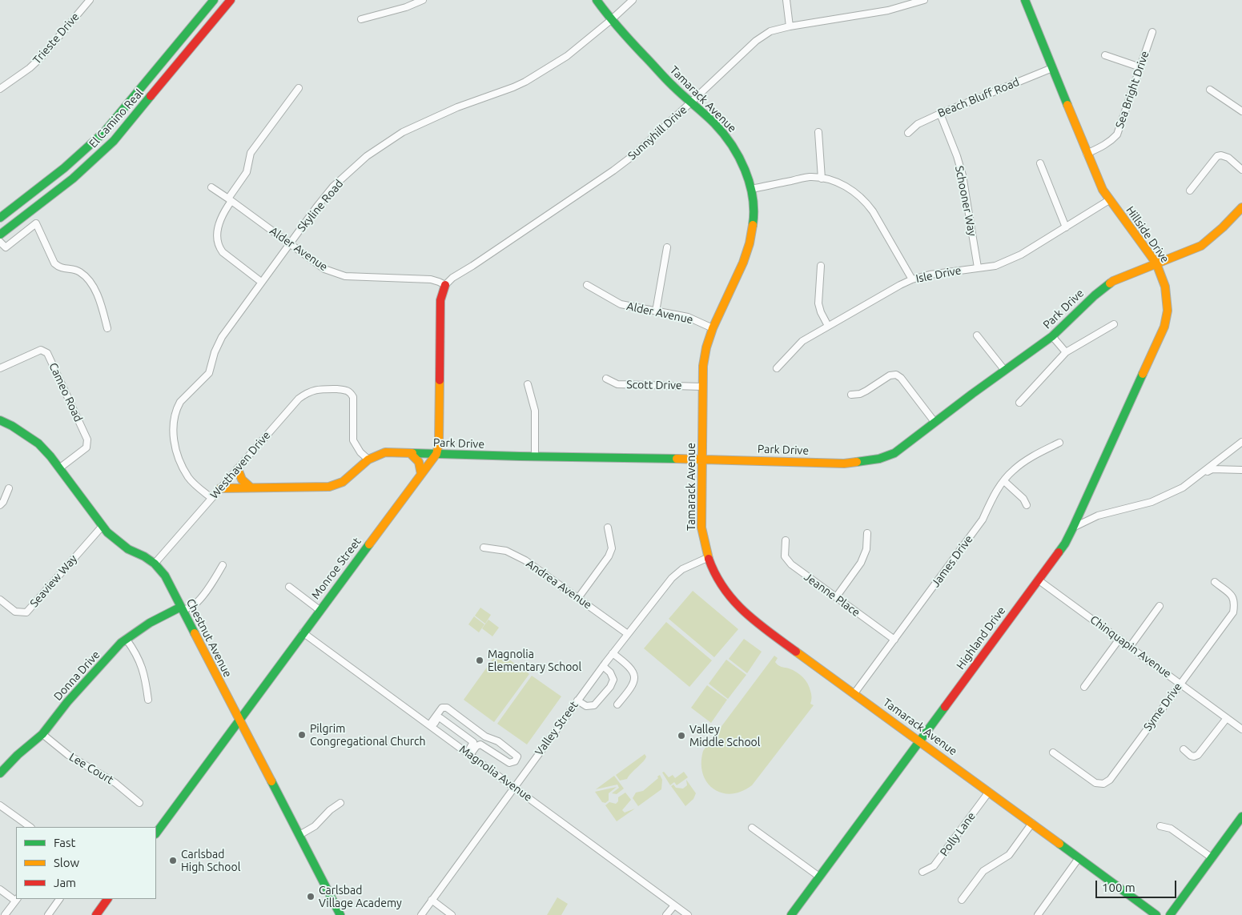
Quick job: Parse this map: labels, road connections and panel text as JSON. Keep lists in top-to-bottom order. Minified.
{"streets":{"main road":["Tamarack Avenue","El Camino Real","Hillside Drive","Park Drive","Monroe Street","Chestnut Avenue","Highland Drive","Donna Drive"],"street":["Trieste Drive","Sea Bright Drive","Beach Bluff Road","Sunnyhill Drive","Schooner Way","Skyline Road","Alder Avenue","Isle Drive","Scott Drive","Cameo Road","Westhaven Drive","James Drive","Seaview Way","Andrea Avenue","Jeanne Place","Chinquapin Avenue","Syme Drive","Valley Street","Lee Court","Magnolia Avenue","Polly Lane"]},"crossings":[["Sea Bright Drive","Hillside Drive"],["Beach Bluff Road","Schooner Way"],["Beach Bluff Road","Hillside Drive"],["Tamarack Avenue","Sunnyhill Drive"],["Tamarack Avenue","Skyline Road"],["Tamarack Avenue","Alder Avenue"],["Tamarack Avenue","Park Drive"],["Tamarack Avenue","Scott Drive"],["Tamarack Avenue","James Drive"],["Tamarack Avenue","Highland Drive"],["Tamarack Avenue","Valley Street"],["Tamarack Avenue","Polly Lane"],["Sunnyhill Drive","Alder Avenue"],["Sunnyhill Drive","Monroe Street"],["Schooner Way","Isle Drive"],["Skyline Road","Alder Avenue"],["Skyline Road","Westhaven Drive"],["Hillside Drive","Isle Drive"],["Hillside Drive","Park Drive"],["Hillside Drive","Highland Drive"],["Alder Avenue","Monroe Street"],["Park Drive","Westhaven Drive"],["Park Drive","Monroe Street"],["Cameo Road","Chestnut Avenue"],["Westhaven Drive","Chestnut Avenue"],["James Drive","Jeanne Place"],["Monroe Street","Chestnut Avenue"],["Monroe Street","Magnolia Avenue"],["Seaview Way","Chestnut Avenue"],["Andrea Avenue","Valley Street"],["Chestnut Avenue","Donna Drive"],["Highland Drive","Chinquapin Avenue"],["Chinquapin Avenue","Syme Drive"],["Donna Drive","Lee Court"],["Valley Street","Magnolia Avenue"]],"places":["Magnolia Elementary School","Pilgrim Congregational Church","Valley Middle School","Carlsbad High School","Carlsbad Village Academy"],"legend":["Fast","Slow","Jam"],"scale_bar":"100 m"}
